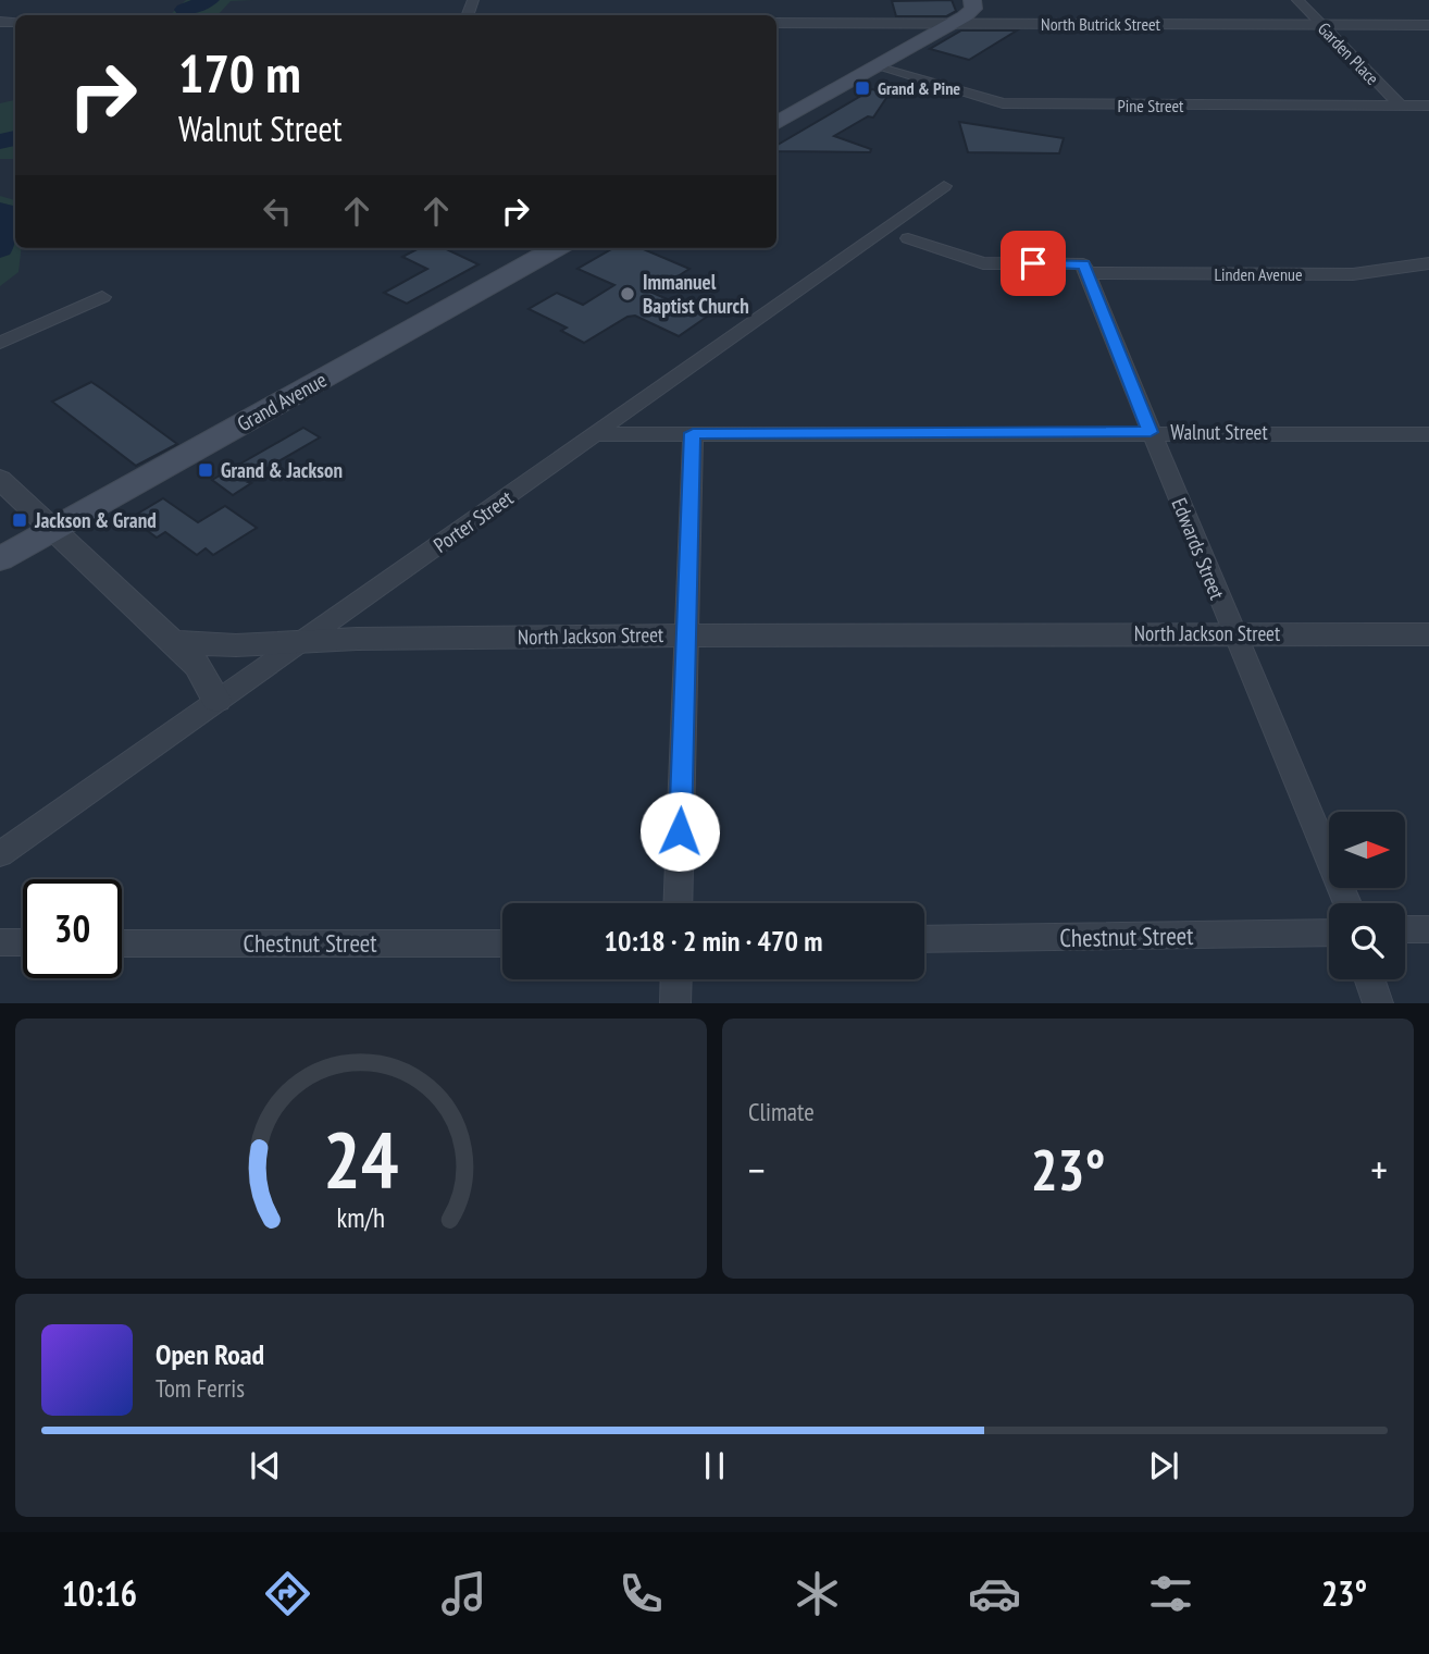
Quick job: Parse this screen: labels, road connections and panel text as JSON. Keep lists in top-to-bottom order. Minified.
{"streets":{"main road":["Grand Avenue"],"street":["North Butrick Street","Garden Place","Pine Street","Linden Avenue","Walnut Street","Porter Street","Edwards Street","North Jackson Street","Chestnut Street"]},"crossings":[["North Butrick Street","Garden Place"],["Garden Place","Pine Street"],["Linden Avenue","Edwards Street"],["Walnut Street","Porter Street"],["Walnut Street","Edwards Street"],["Porter Street","North Jackson Street"],["Edwards Street","North Jackson Street"]],"places":{"transit":["Grand & Pine","Grand & Jackson","Jackson & Grand"],"other":["Immanuel Baptist Church"]},"north":"right","page":{"turn":["170 m","Walnut Street"],"limit":"30","trip":"10:18 · 2 min · 470 m","tile":"Climate","heat":["−","23°","+"],"song":["Open Road","Tom Ferris"],"tabs":["10:16","23°"],"gauge":["24","km/h"]}}
